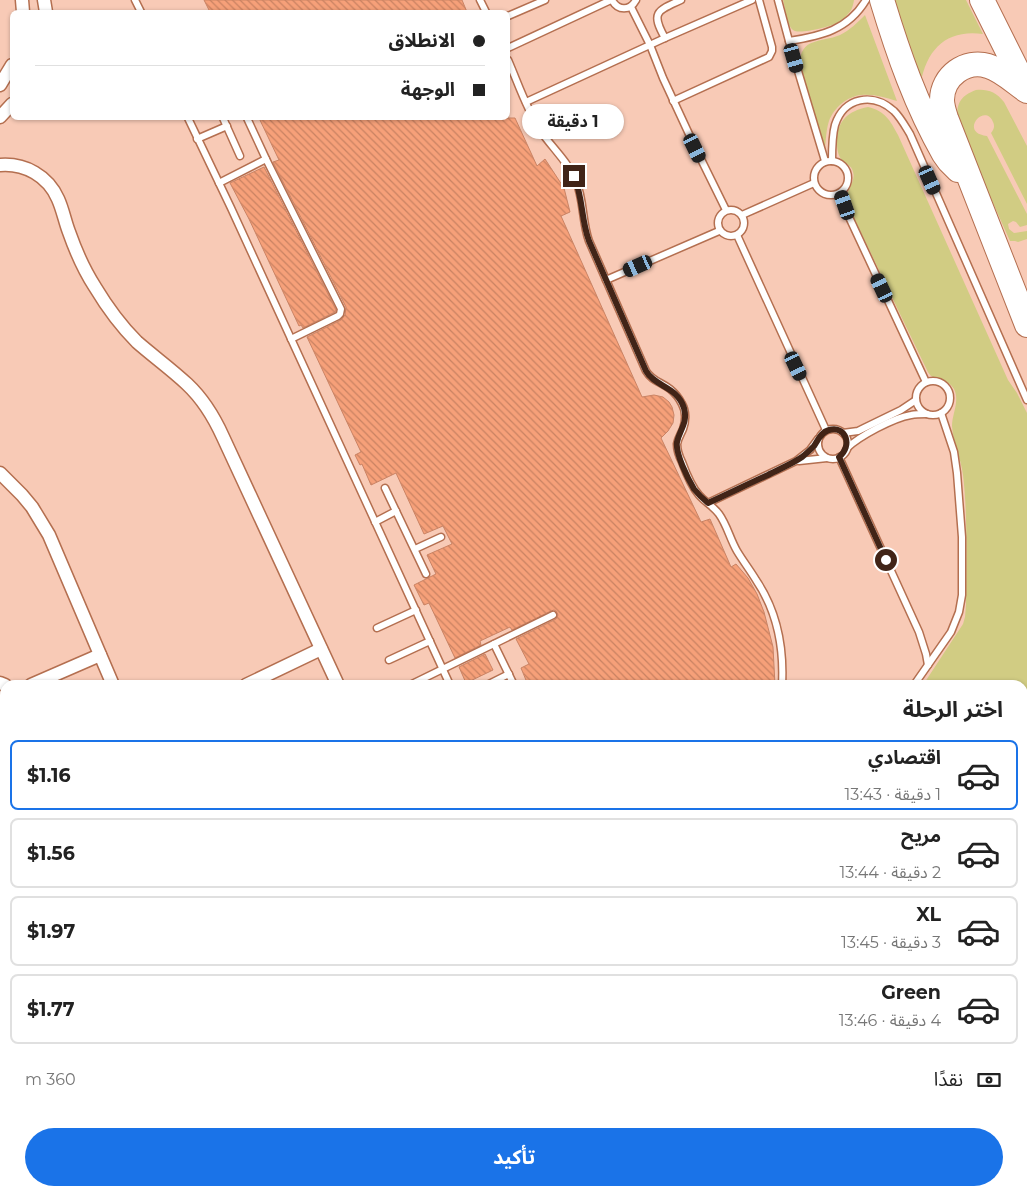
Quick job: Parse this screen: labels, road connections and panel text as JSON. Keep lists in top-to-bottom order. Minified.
{"page":{"banner":["الانطلاق","الوجهة"],"bubble":"1 دقيقة","heading":"اختر الرحلة","list":[{"name":"اقتصادي","note":"1 دقيقة · 13:43","value":"$1.16"},{"name":"مريح","note":"2 دقيقة · 13:44","value":"$1.56"},{"name":"XL","note":"3 دقيقة · 13:45","value":"$1.97"},{"name":"Green","note":"4 دقيقة · 13:46","value":"$1.77"}],"pay":["نقدًا","360 m"],"buttons":"تأكيد"}}
